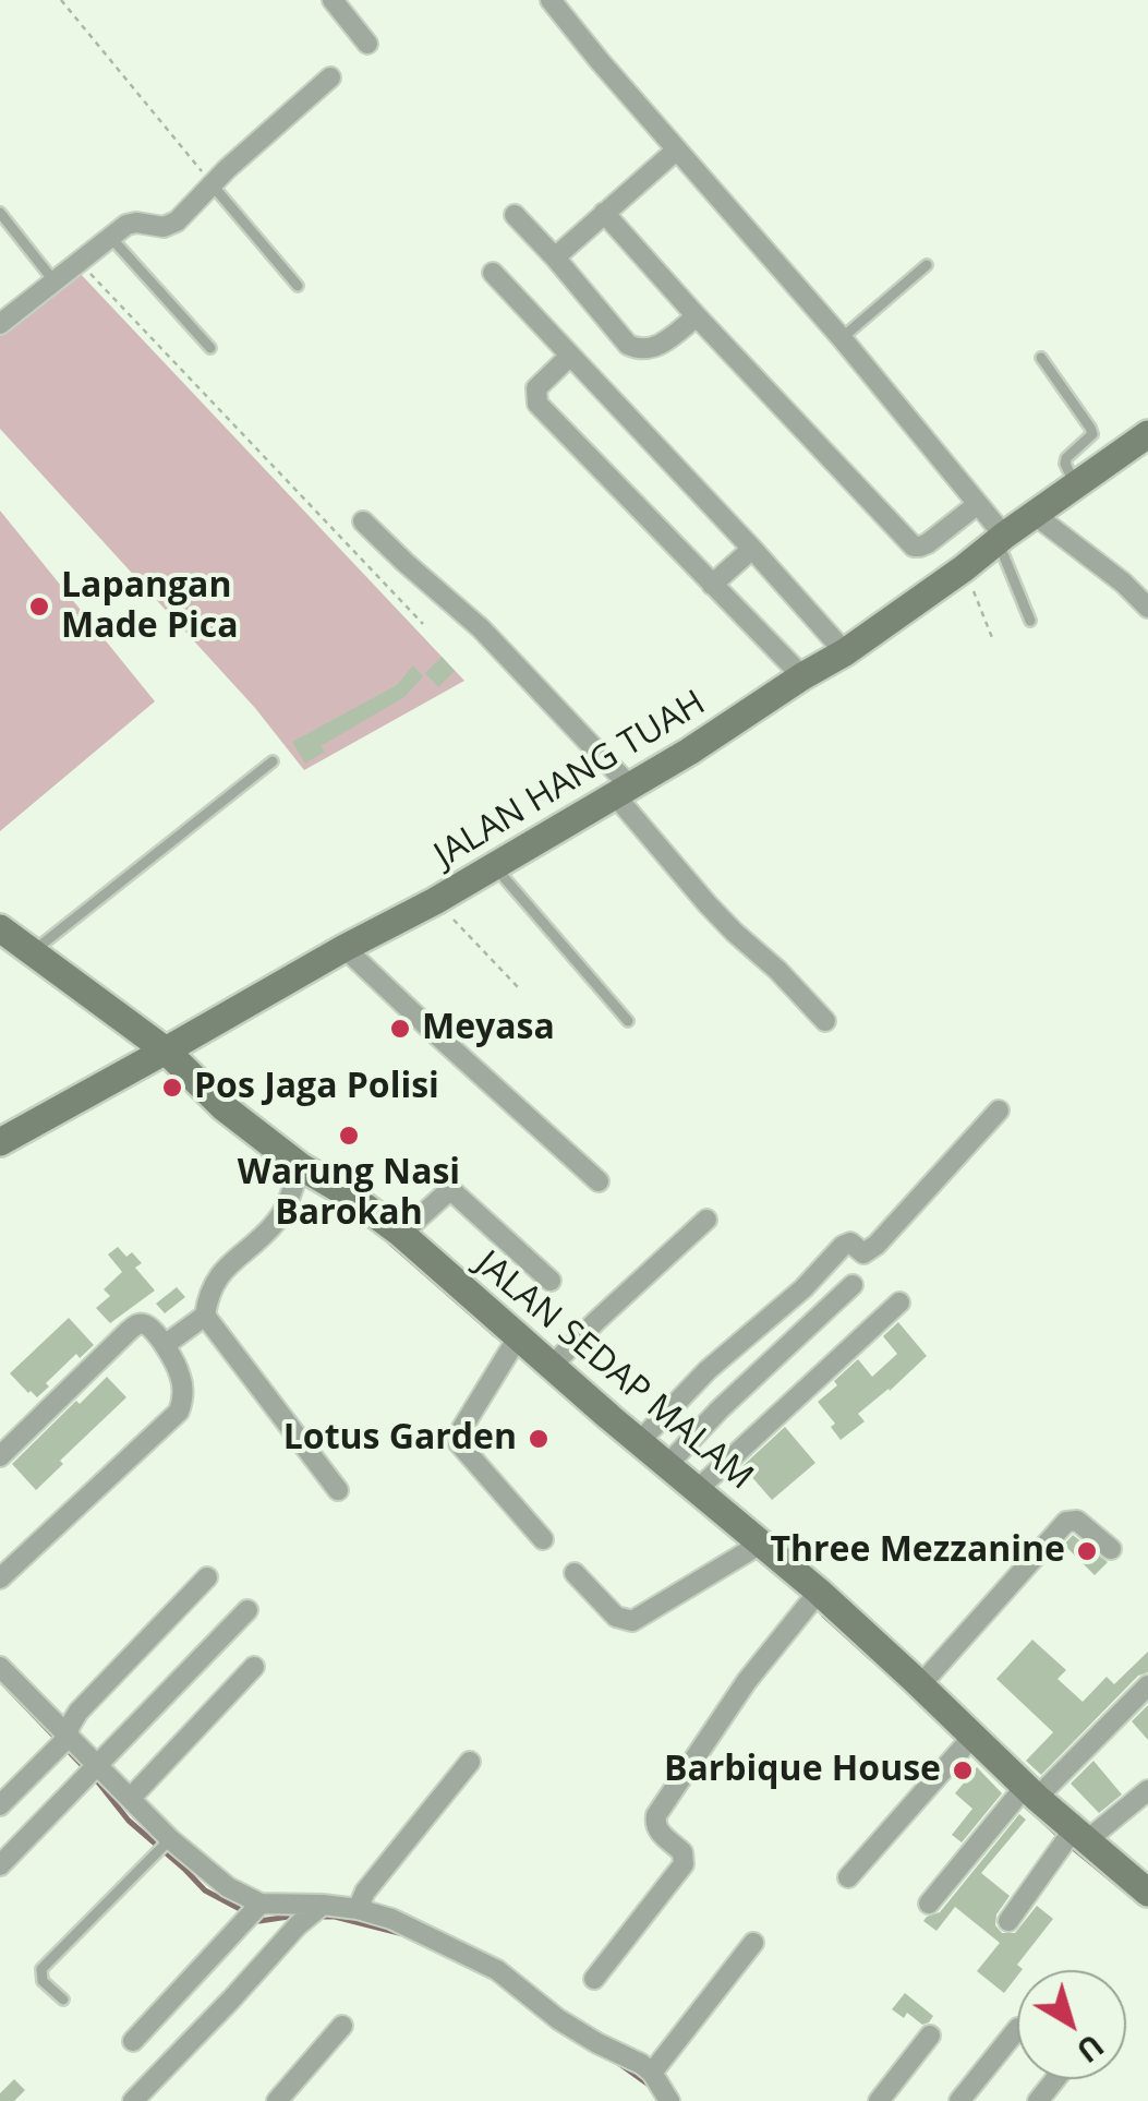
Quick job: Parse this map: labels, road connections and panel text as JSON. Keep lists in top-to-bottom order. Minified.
{"streets":{"street":["JALAN HANG TUAH","JALAN SEDAP MALAM"]},"crossings":[["JALAN HANG TUAH","JALAN SEDAP MALAM"]],"places":["Lapangan Made Pica","Meyasa","Pos Jaga Polisi","Warung Nasi Barokah","Lotus Garden","Three Mezzanine","Barbique House"],"north":"bottom right"}
